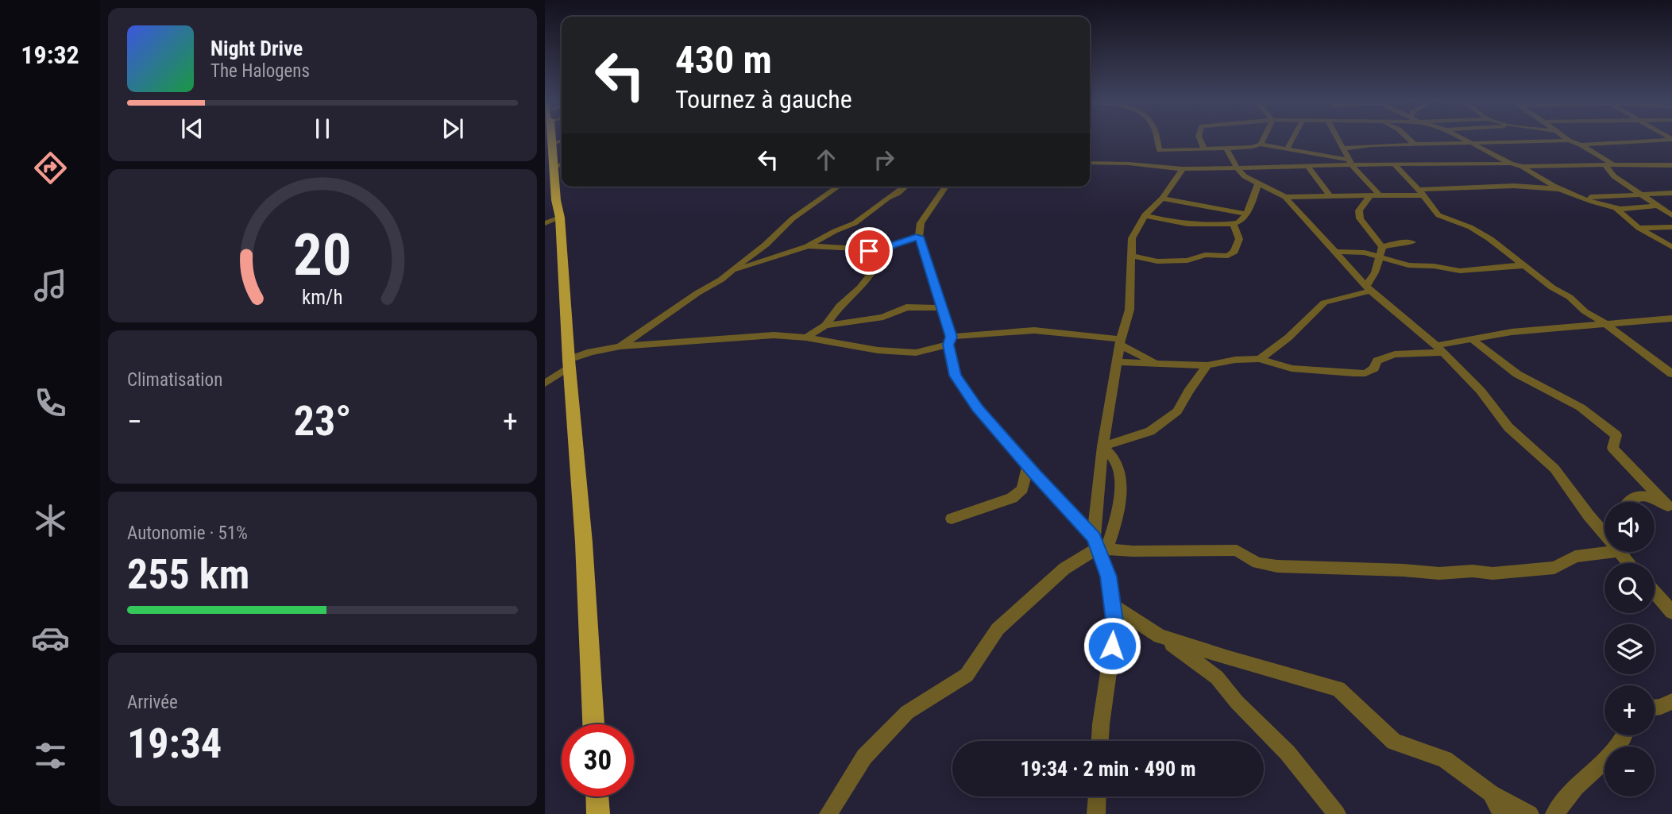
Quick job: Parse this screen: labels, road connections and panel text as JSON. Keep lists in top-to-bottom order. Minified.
{"page":{"tabs":"19:32","turn":["430 m","Tournez à gauche"],"song":["Night Drive","The Halogens"],"tile":["Climatisation",["Autonomie · 51%","255 km"],["Arrivée","19:34"]],"heat":["−","23°","+"],"map_buttons":["+","−"],"limit":"30","trip":"19:34 · 2 min · 490 m","gauge":["20","km/h"]}}
